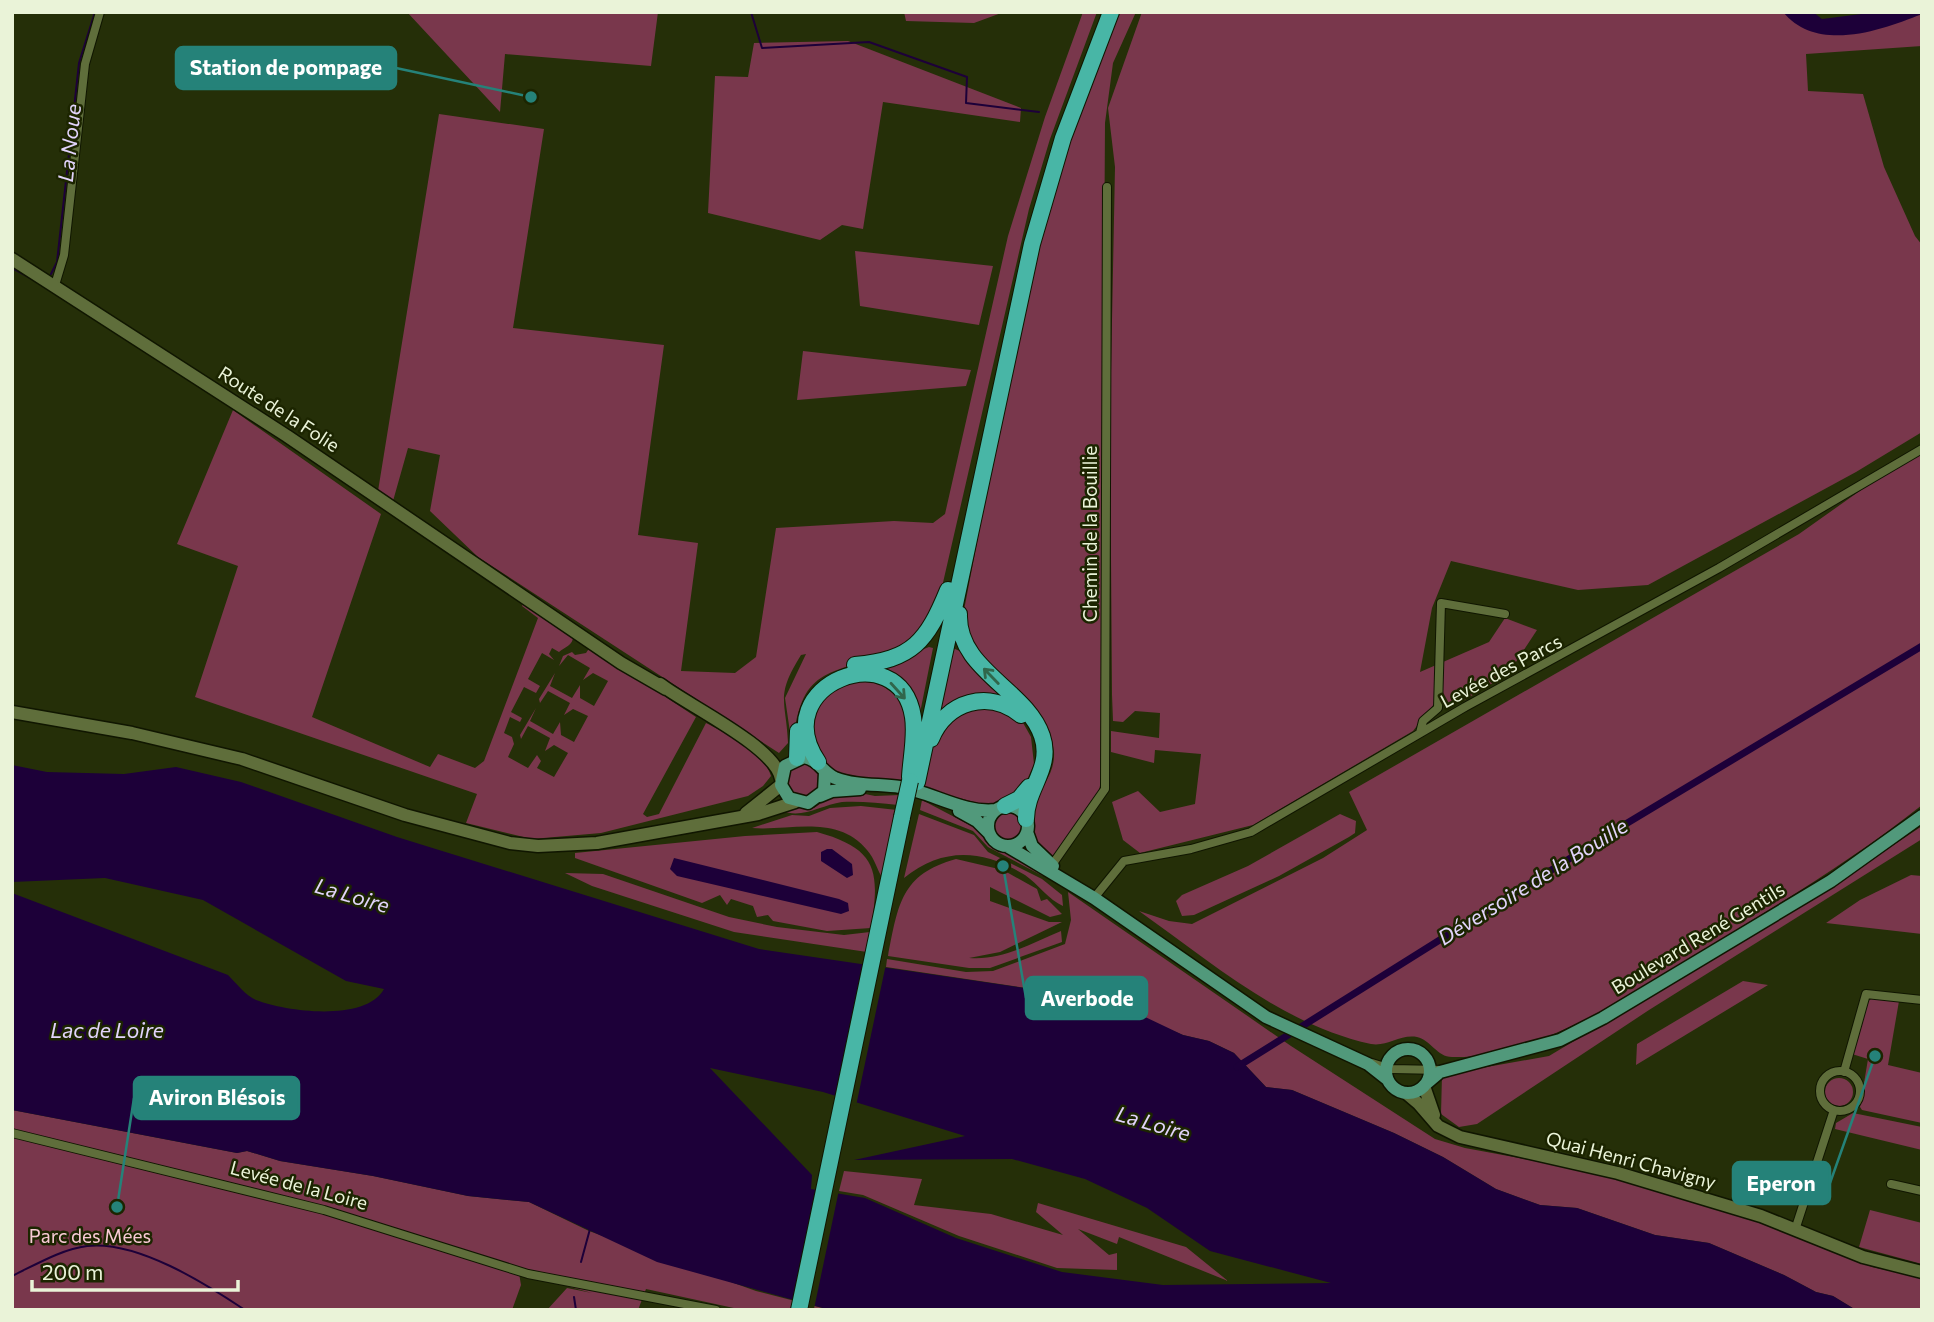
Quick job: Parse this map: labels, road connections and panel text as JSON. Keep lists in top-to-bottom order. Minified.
{"streets":{"main road":["Route de la Folie","Boulevard René Gentils","Quai Henri Chavigny"],"street":["Chemin de la Bouillie","Levée des Parcs","Levée de la Loire"]},"water":["La Noue","Déversoire de la Bouille","La Loire","Lac de Loire"],"parks":["Parc des Mées"],"places":["Station de pompage","Averbode","Eperon","Aviron Blésois"],"scale_bar":"200 m"}
